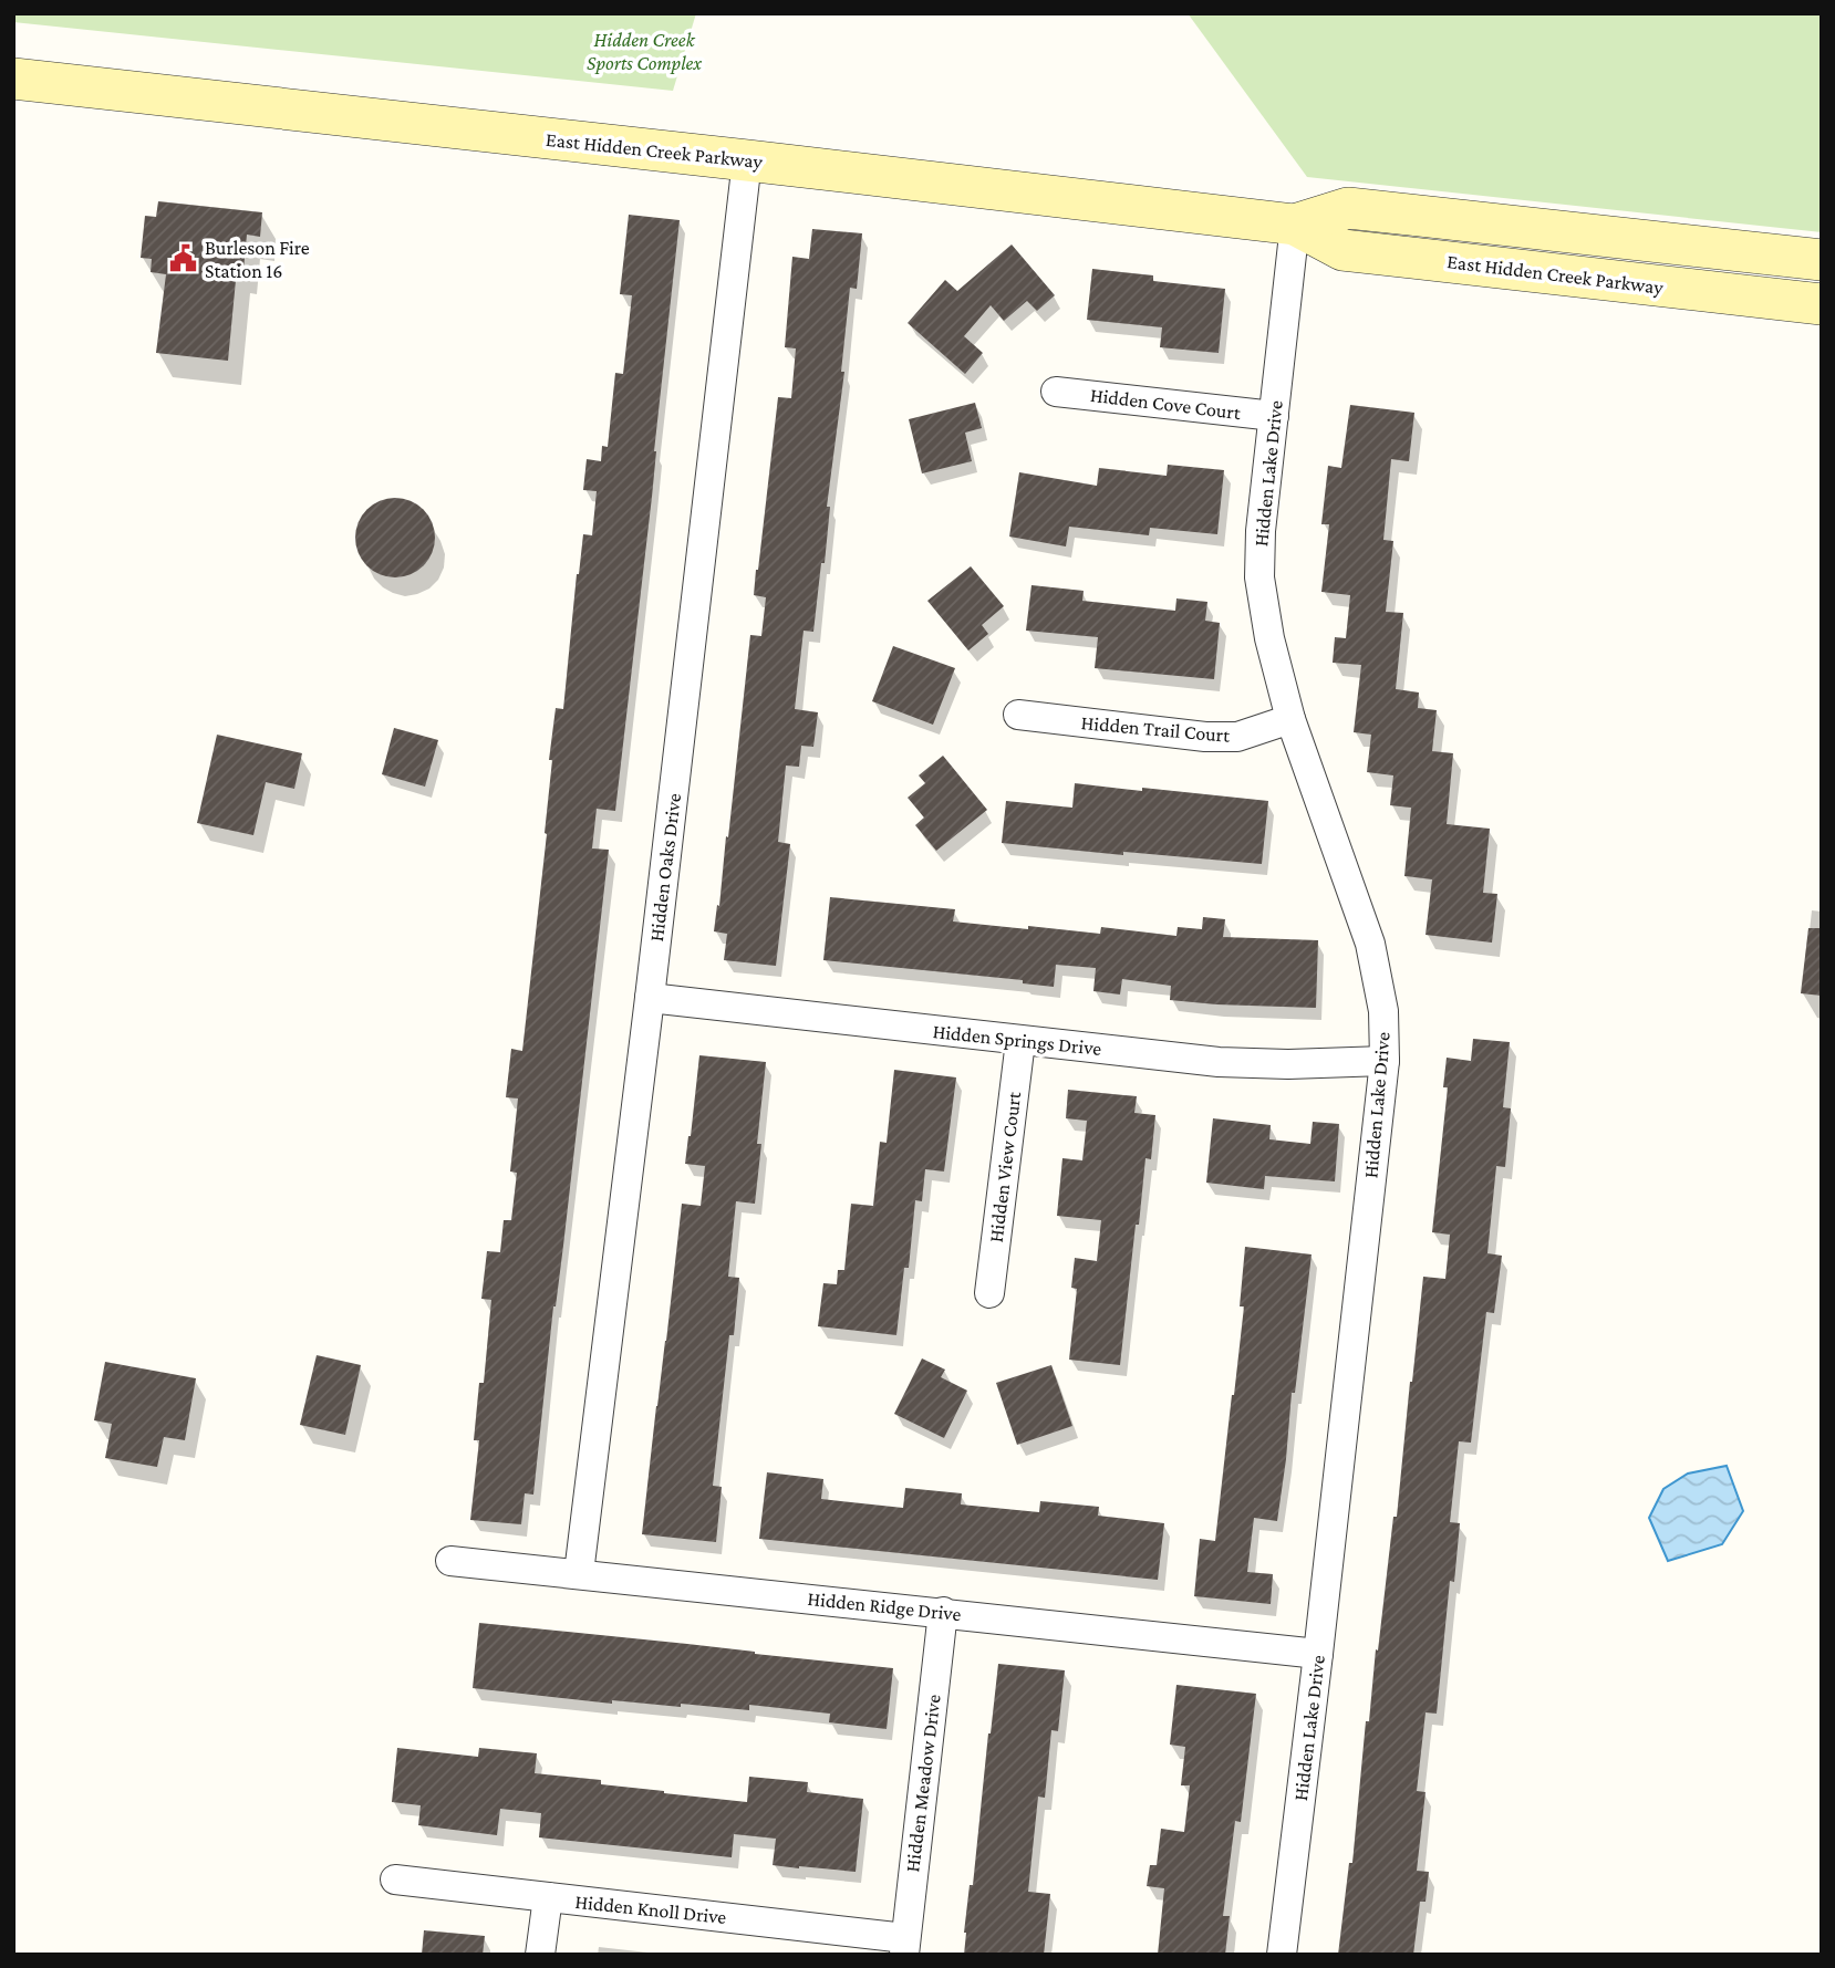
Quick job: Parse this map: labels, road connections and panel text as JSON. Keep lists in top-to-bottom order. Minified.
{"streets":{"main road":["East Hidden Creek Parkway"],"street":["Hidden Cove Court","Hidden Lake Drive","Hidden Trail Court","Hidden Oaks Drive","Hidden Springs Drive","Hidden View Court","Hidden Ridge Drive","Hidden Meadow Drive","Hidden Knoll Drive"]},"crossings":[["East Hidden Creek Parkway","Hidden Lake Drive"],["East Hidden Creek Parkway","Hidden Oaks Drive"],["Hidden Cove Court","Hidden Lake Drive"],["Hidden Lake Drive","Hidden Trail Court"],["Hidden Lake Drive","Hidden Springs Drive"],["Hidden Lake Drive","Hidden Ridge Drive"],["Hidden Oaks Drive","Hidden Springs Drive"],["Hidden Oaks Drive","Hidden Ridge Drive"],["Hidden Springs Drive","Hidden View Court"],["Hidden Ridge Drive","Hidden Meadow Drive"],["Hidden Meadow Drive","Hidden Knoll Drive"]],"parks":["Hidden Creek Sports Complex"],"places":{"public building":["Burleson Fire Station 16"]}}
